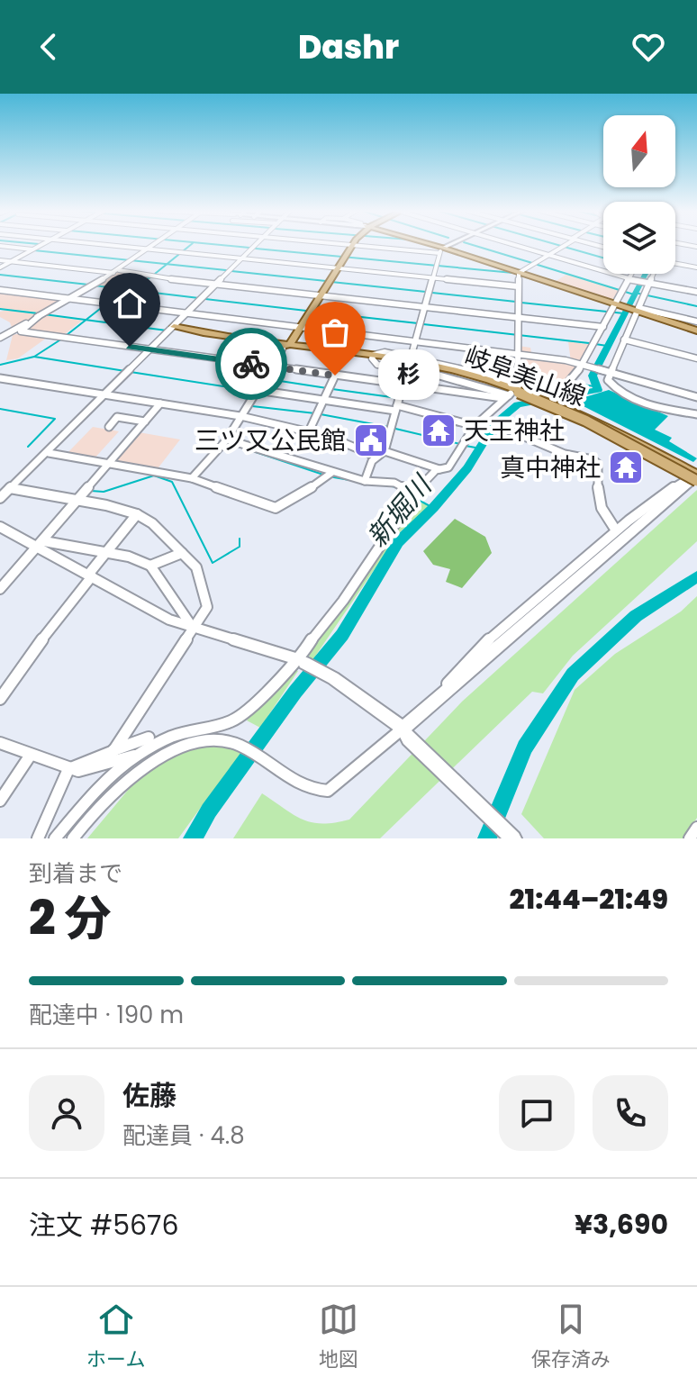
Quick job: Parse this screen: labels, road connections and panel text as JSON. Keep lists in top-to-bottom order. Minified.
{"streets":{"main road":["岐阜美山線"]},"water":["新堀川"],"places":{"other":["杉"],"temple":["天王神社","真中神社"],"public building":["三ツ又公民館"]},"north":"top","page":{"header":"Dashr","bubble":"杉","heading":["2 分","到着まで","21:44–21:49"],"panel":["佐藤","配達員 · 4.8","注文 #5676","¥3,690"],"bar":"配達中 · 190 m","tabs":["ホーム","地図","保存済み"]}}
